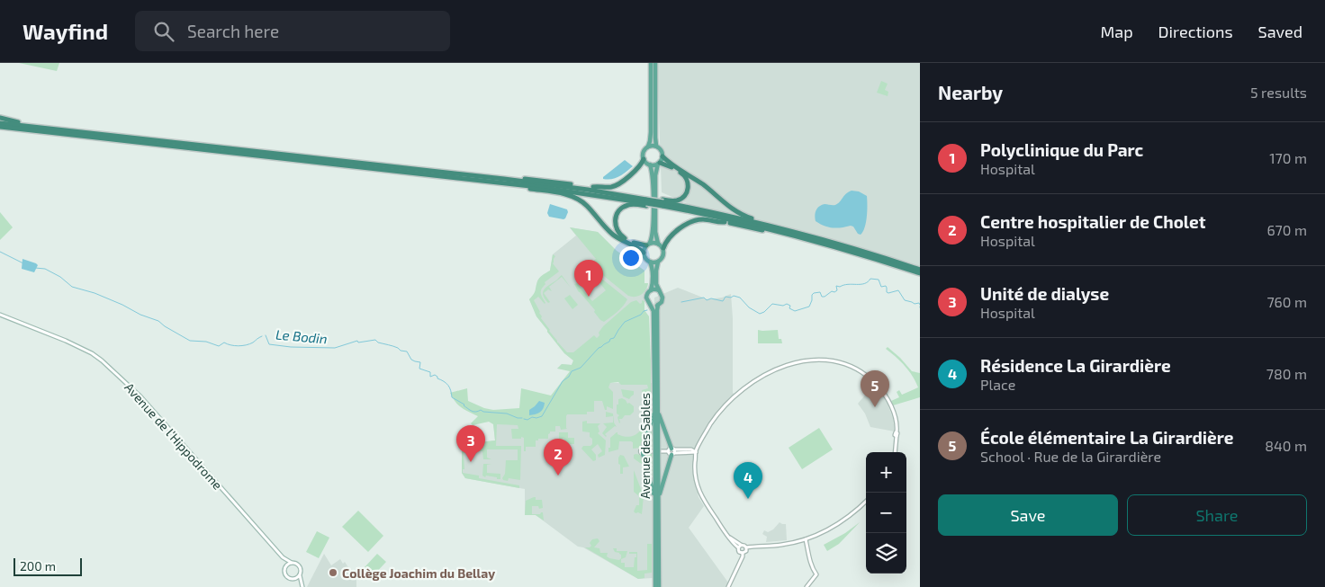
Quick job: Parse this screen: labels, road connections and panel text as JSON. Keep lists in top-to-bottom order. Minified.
{"streets":{"main road":["Avenue des Sables"],"street":["Avenue de l’Hippodrome"]},"water":["Le Bodin"],"places":["Collège Joachim du Bellay"],"scale_bar":"200 m","page":{"header":"Wayfind","search":"Search here","nav":["Map","Directions","Saved"],"heading":["Nearby","5 results"],"list":[{"mark":"1","name":"Polyclinique du Parc","note":"Hospital","value":"170 m"},{"mark":"2","name":"Centre hospitalier de Cholet","note":"Hospital","value":"670 m"},{"mark":"3","name":"Unité de dialyse","note":"Hospital","value":"760 m"},{"mark":"4","name":"Résidence La Girardière","note":"Place","value":"780 m"},{"mark":"5","name":"École élémentaire La Girardière","note":"School · Rue de la Girardière","value":"840 m"}],"pins":["1","5","3","2","4"],"map_buttons":["+","−"],"buttons":["Save","Share"],"scale":"200 m"}}
